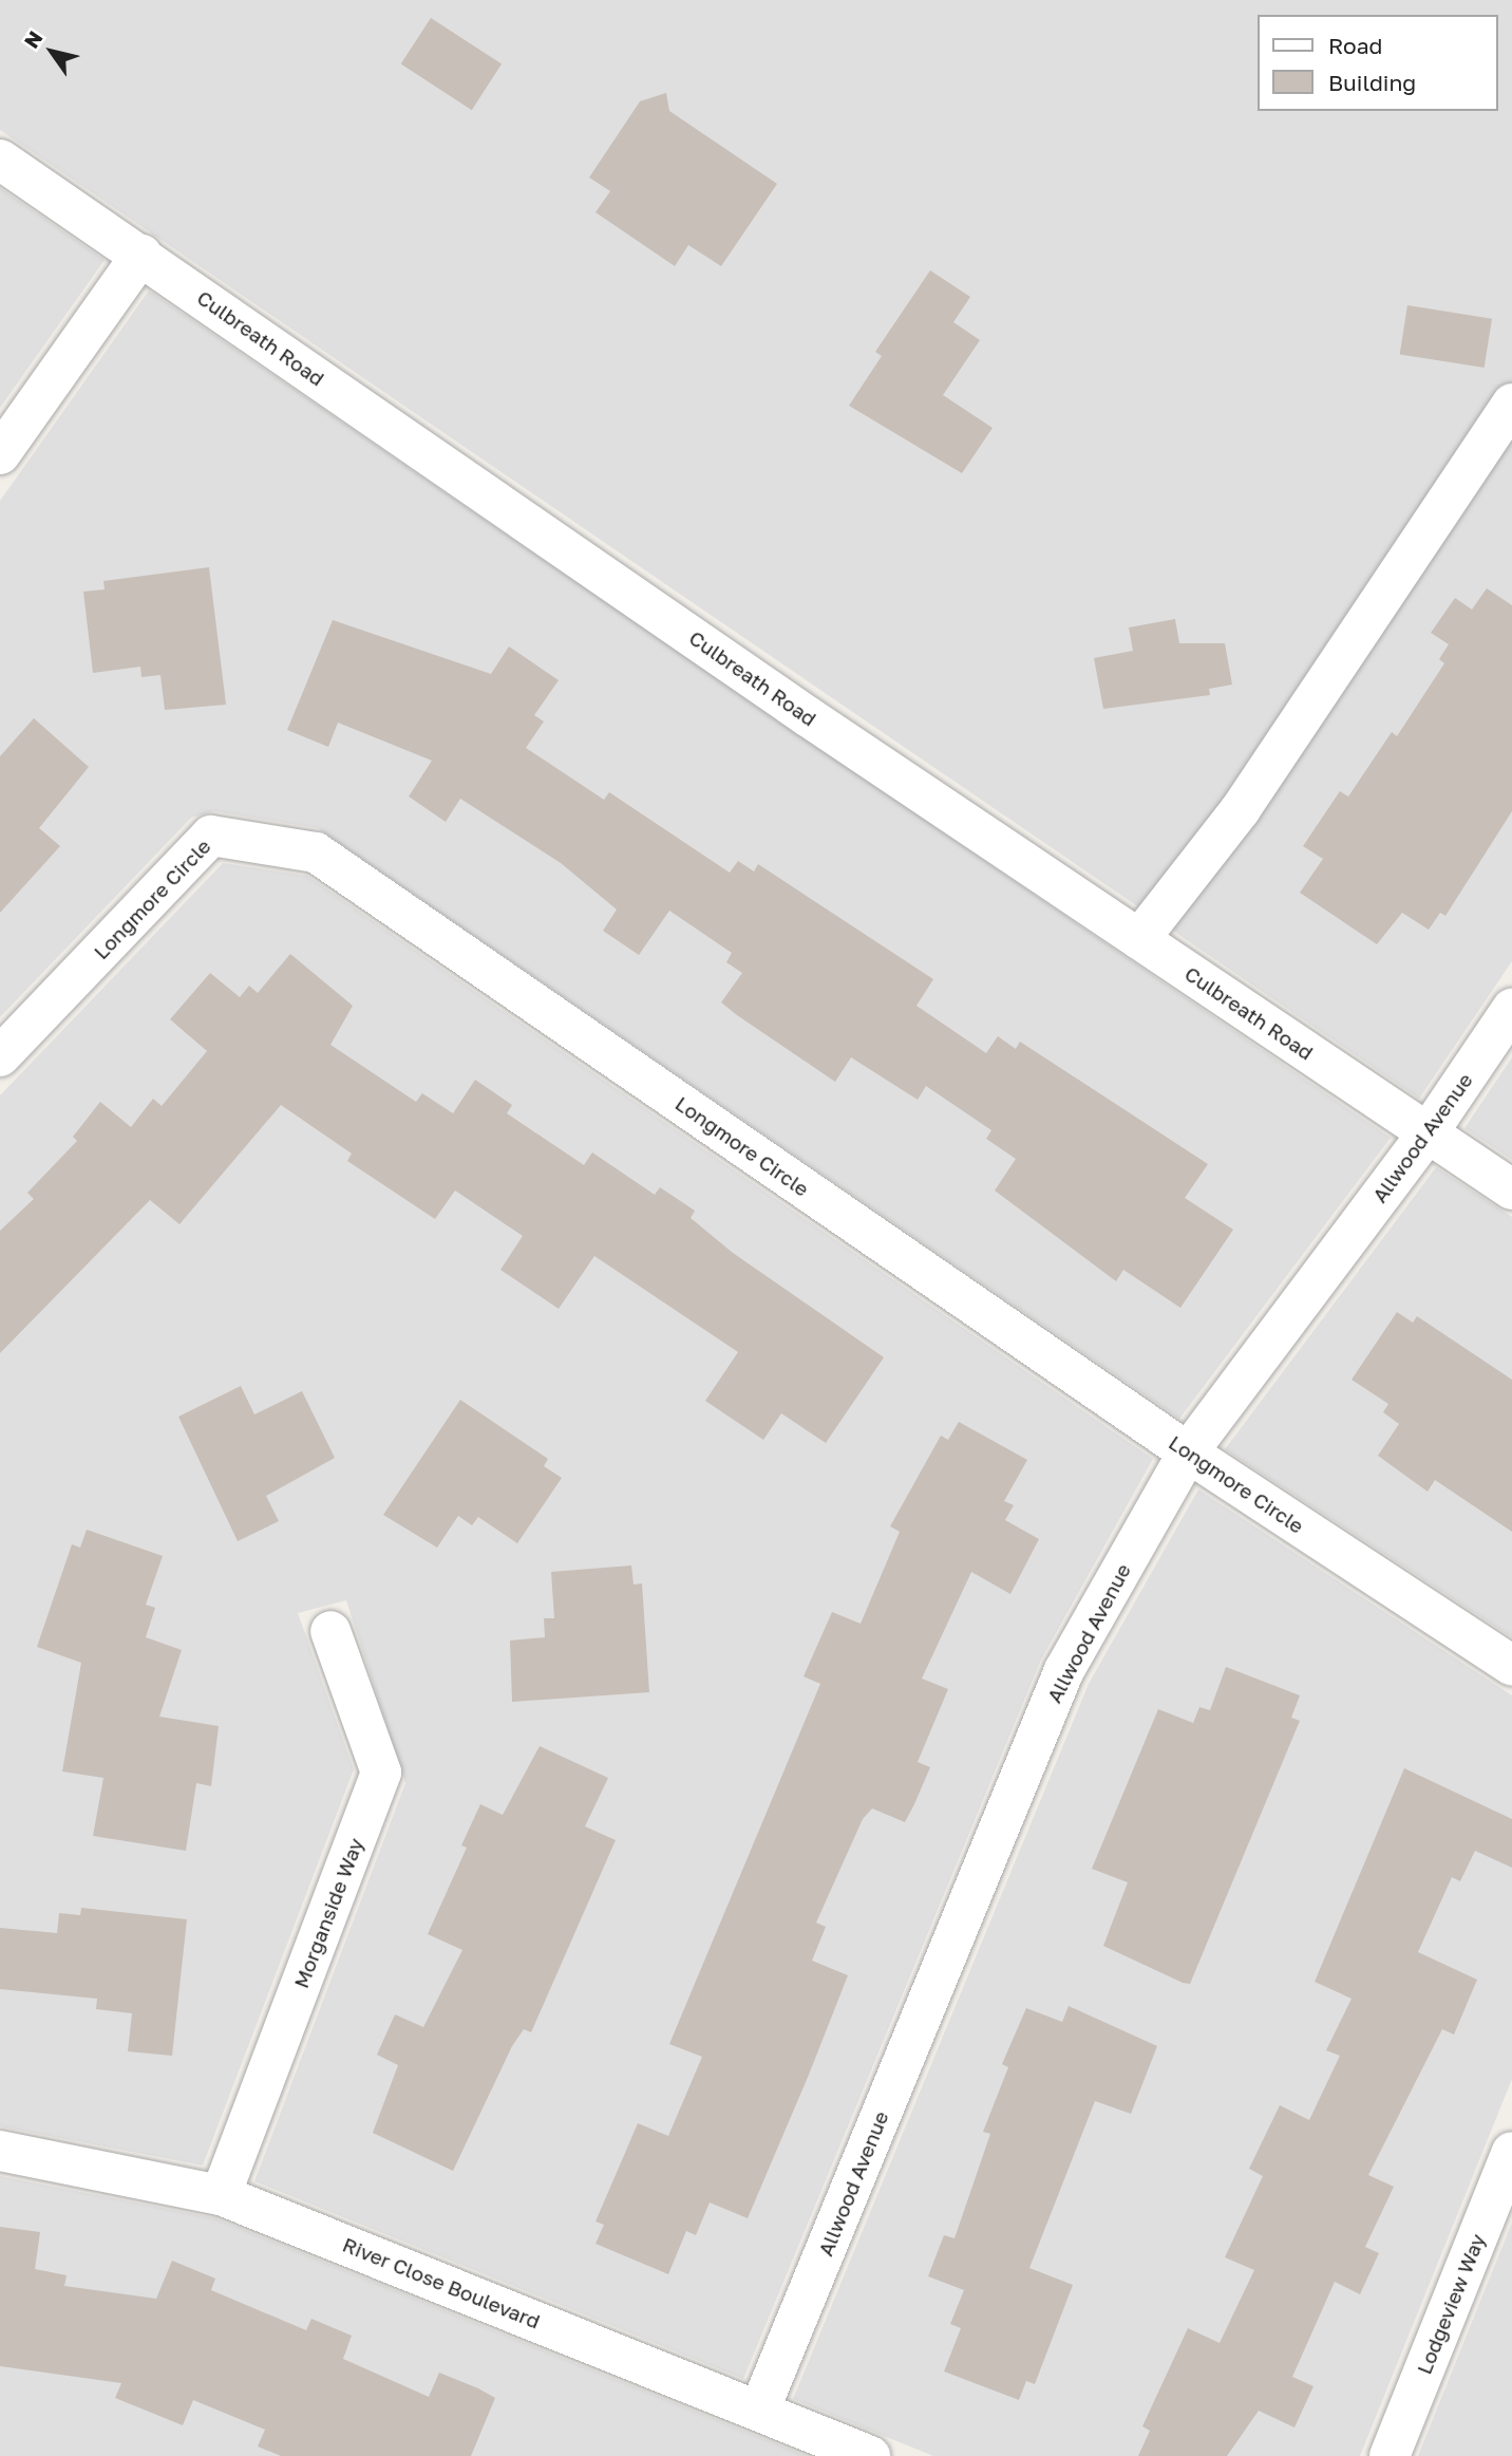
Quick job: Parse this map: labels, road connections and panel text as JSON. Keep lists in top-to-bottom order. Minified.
{"streets":{"street":["Culbreath Road","Longmore Circle","Allwood Avenue","Morganside Way","River Close Boulevard","Lodgeview Way"]},"crossings":[["Culbreath Road","Allwood Avenue"],["Longmore Circle","Allwood Avenue"],["Allwood Avenue","River Close Boulevard"],["Morganside Way","River Close Boulevard"]],"legend":["Road","Building"],"north":"top left"}
